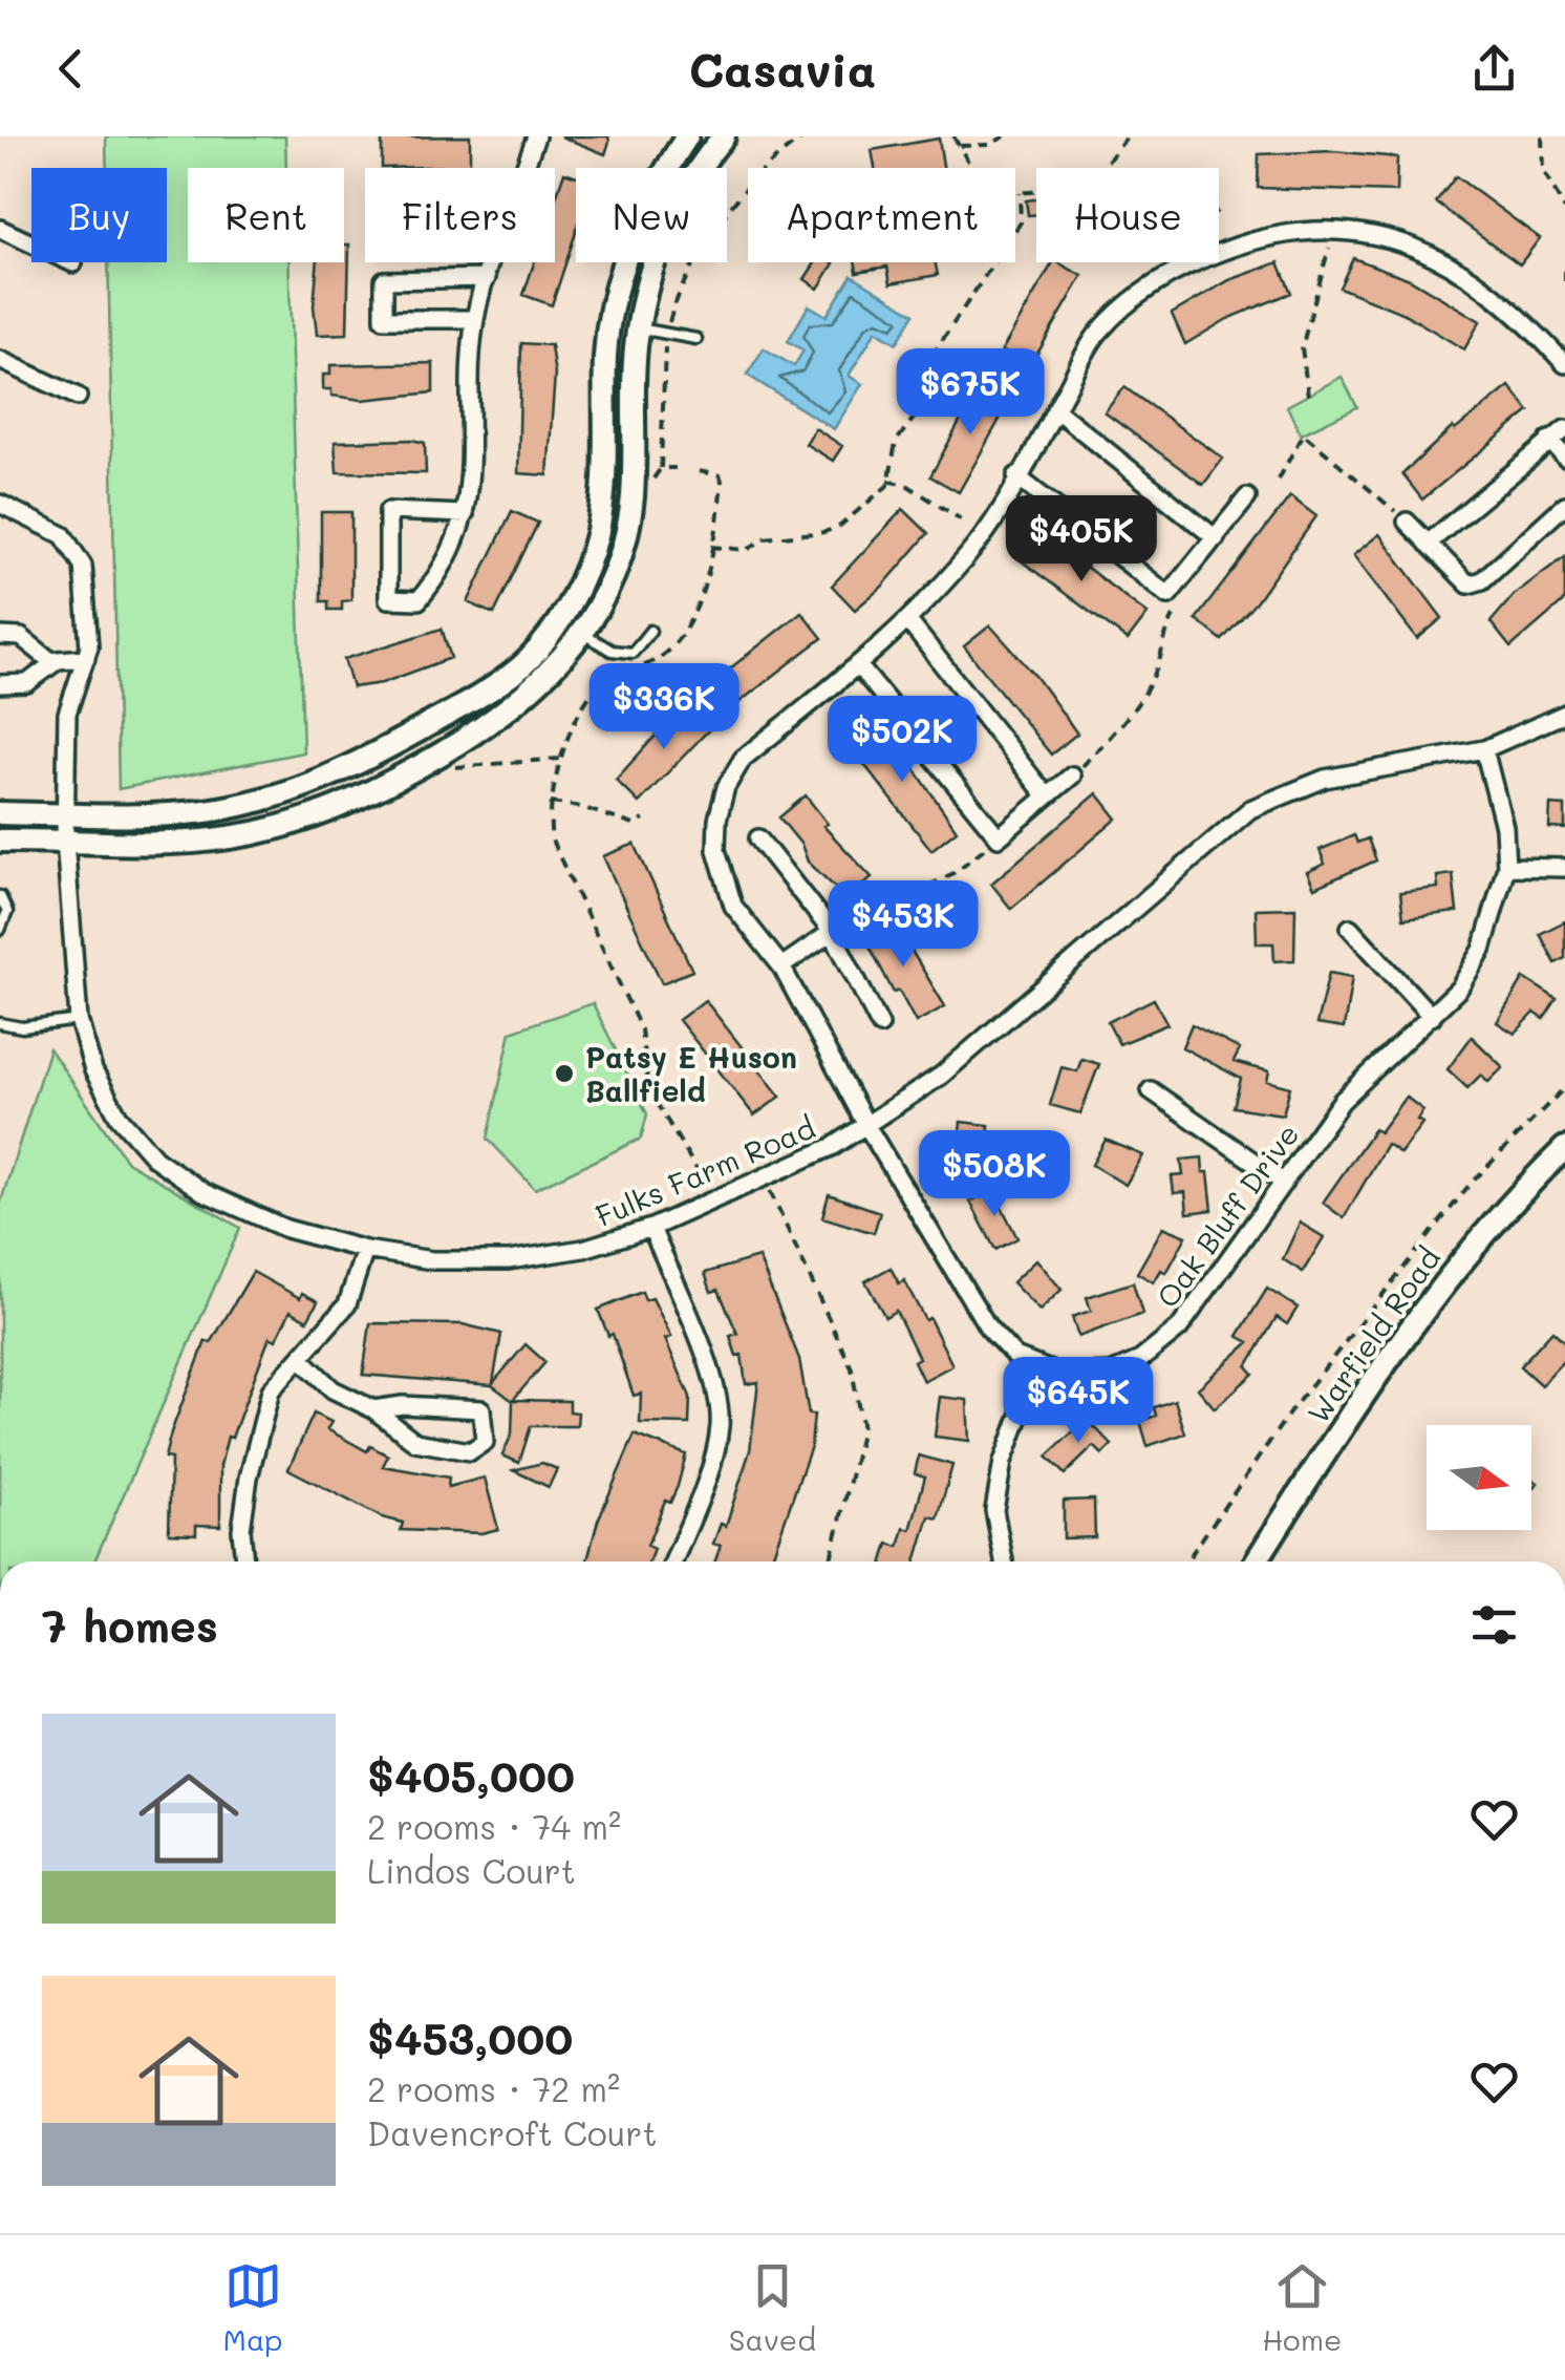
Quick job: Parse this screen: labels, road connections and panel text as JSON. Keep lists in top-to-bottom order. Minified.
{"streets":{"street":["Fulks Farm Road","Oak Bluff Drive","Warfield Road"]},"crossings":[["Fulks Farm Road","Oak Bluff Drive"]],"places":["Patsy E Huson Ballfield"],"north":"right","page":{"header":"Casavia","chip":["Buy","Rent","Filters","New","Apartment","House"],"price":["$675K","$405K","$336K","$502K","$453K","$508K","$645K"],"heading":"7 homes","list":[{"name":"$405,000","note":"2 rooms · 74 m² · Lindos Court"},{"name":"$453,000","note":"2 rooms · 72 m² · Davencroft Court"}],"tabs":["Map","Saved","Home"]}}
